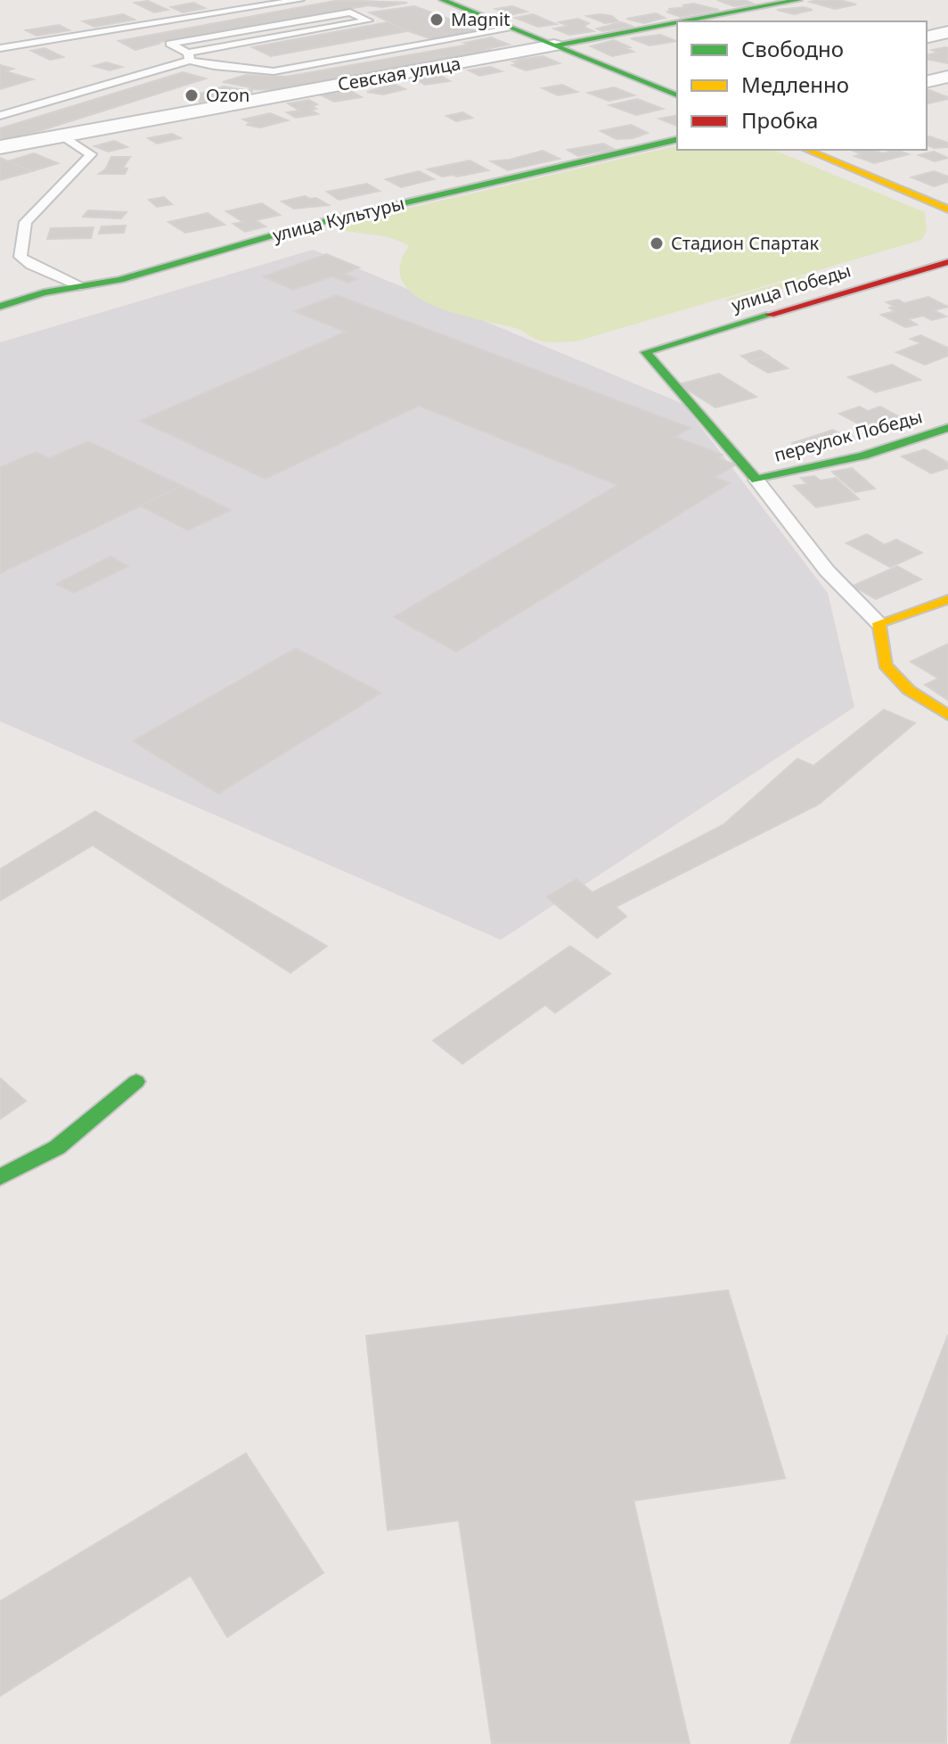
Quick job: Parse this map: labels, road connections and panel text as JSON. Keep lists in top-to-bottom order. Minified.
{"streets":{"street":["Севская улица","улица Культуры","улица Победы","переулок Победы"]},"crossings":[["улица Победы","переулок Победы"]],"places":["Magnit","Ozon","Стадион Спартак"],"legend":["Свободно","Медленно","Пробка"]}
